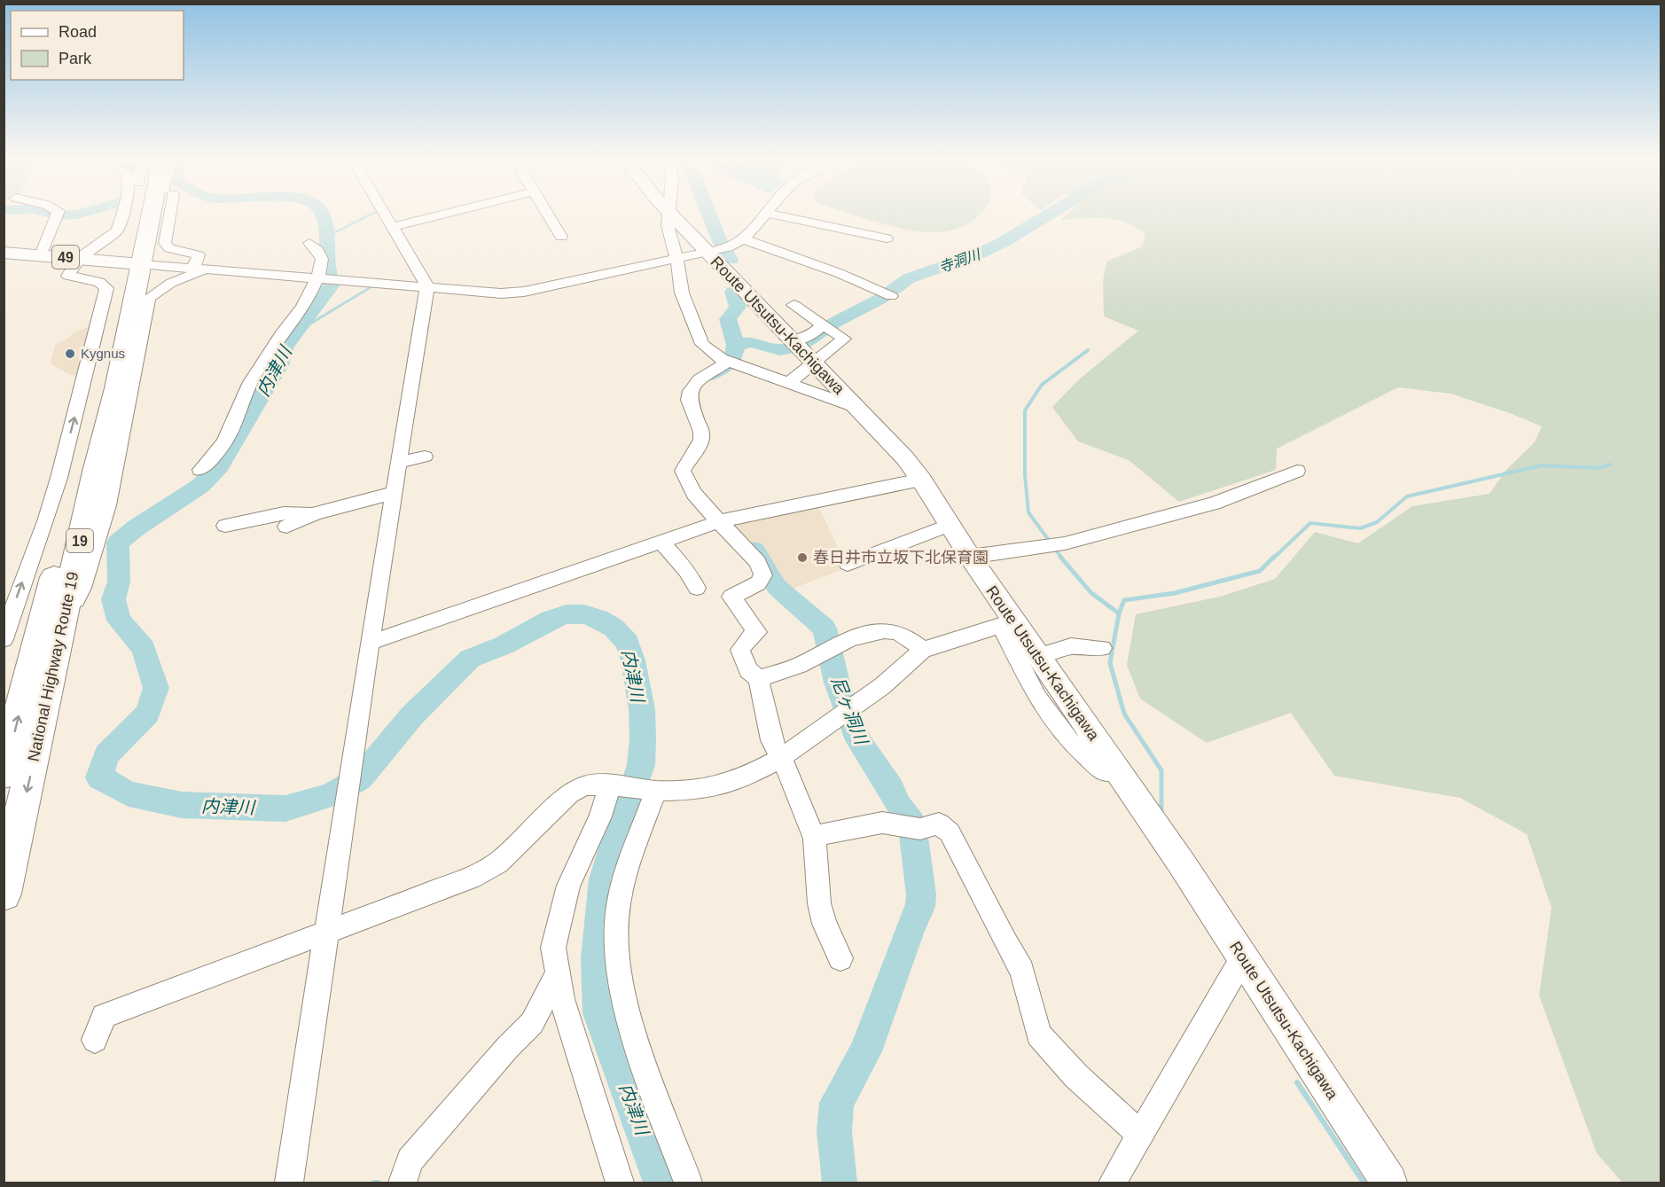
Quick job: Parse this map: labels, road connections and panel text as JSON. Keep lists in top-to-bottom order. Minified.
{"streets":{"highway":["19","National Highway Route 19"],"main road":["49","Route Utsutsu-Kachigawa"]},"crossings":[["49","National Highway Route 19"]],"water":["寺洞川","内津川","尼ヶ洞川"],"places":["Kygnus","春日井市立坂下北保育園"],"legend":["Road","Park"]}
